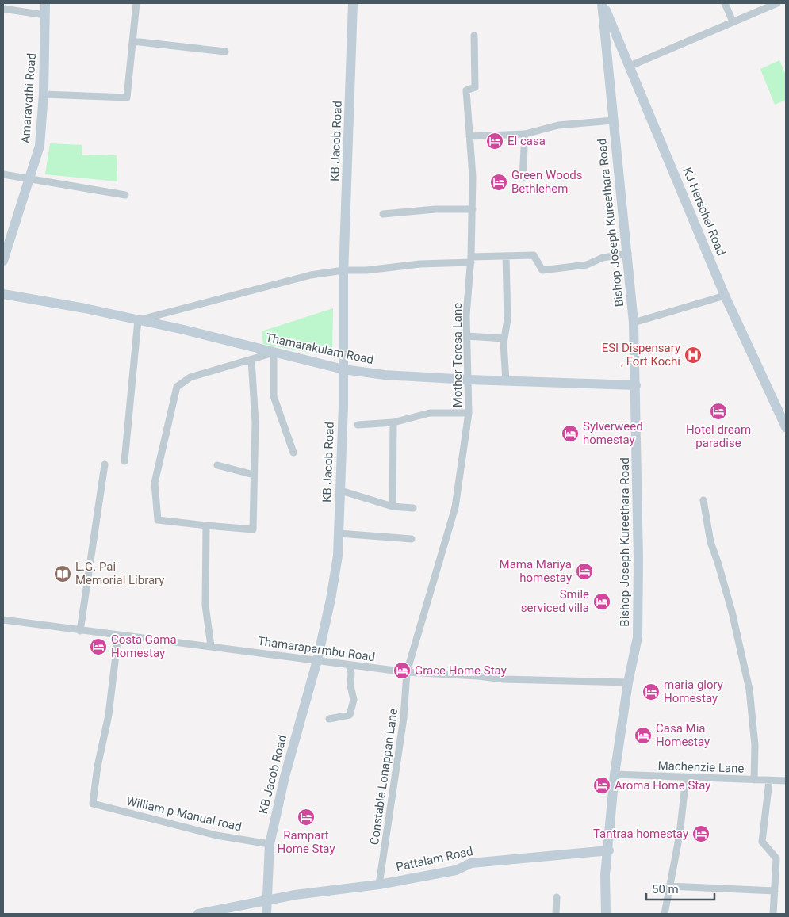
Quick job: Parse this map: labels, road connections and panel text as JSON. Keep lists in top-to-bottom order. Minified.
{"streets":{"street":["Amaravathi Road","KB Jacob Road","KJ Herschel Road","Bishop Joseph Kureethara Road","Thamarakulam Road","Mother Teresa Lane","Thamaraparmbu Road","Machenzie Lane","Constable Lonappan Lane","William p Manual road","Pattalam Road"]},"crossings":[["KB Jacob Road","Thamarakulam Road"],["KB Jacob Road","Thamaraparmbu Road"],["KB Jacob Road","William p Manual road"],["KB Jacob Road","Pattalam Road"],["KJ Herschel Road","Bishop Joseph Kureethara Road"],["Bishop Joseph Kureethara Road","Thamarakulam Road"],["Bishop Joseph Kureethara Road","Thamaraparmbu Road"],["Bishop Joseph Kureethara Road","Machenzie Lane"],["Bishop Joseph Kureethara Road","Pattalam Road"],["Thamarakulam Road","Mother Teresa Lane"],["Mother Teresa Lane","Thamaraparmbu Road"],["Mother Teresa Lane","Constable Lonappan Lane"],["Thamaraparmbu Road","Constable Lonappan Lane"],["Thamaraparmbu Road","William p Manual road"],["Constable Lonappan Lane","Pattalam Road"]],"places":{"hotel":["El casa","Green Woods Bethlehem","Hotel dream paradise","Sylverweed homestay","Mama Mariya homestay","Smile serviced villa","Costa Gama Homestay","Grace Home Stay","maria glory Homestay","Casa Mia Homestay","Aroma Home Stay","Rampart Home Stay","Tantraa homestay"],"hospital":["ESI Dispensary , Fort Kochi"],"library":["L.G. Pai Memorial Library"]},"scale_bar":"50 m"}
